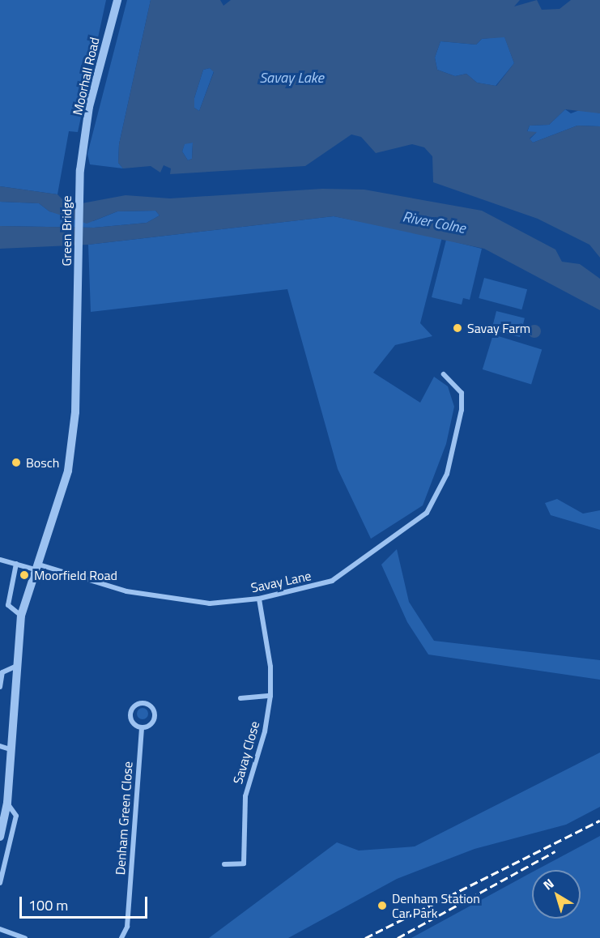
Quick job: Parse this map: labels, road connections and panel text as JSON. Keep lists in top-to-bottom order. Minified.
{"streets":{"street":["Moorhall Road","Green Bridge","Savay Lane","Savay Close","Denham Green Close"]},"crossings":[["Moorhall Road","Green Bridge"],["Green Bridge","Savay Lane"],["Savay Lane","Savay Close"]],"water":["Savay Lake","River Colne"],"places":["Savay Farm","Bosch","Moorfield Road","Denham Station Car Park"],"scale_bar":"100 m","north":"top left"}
